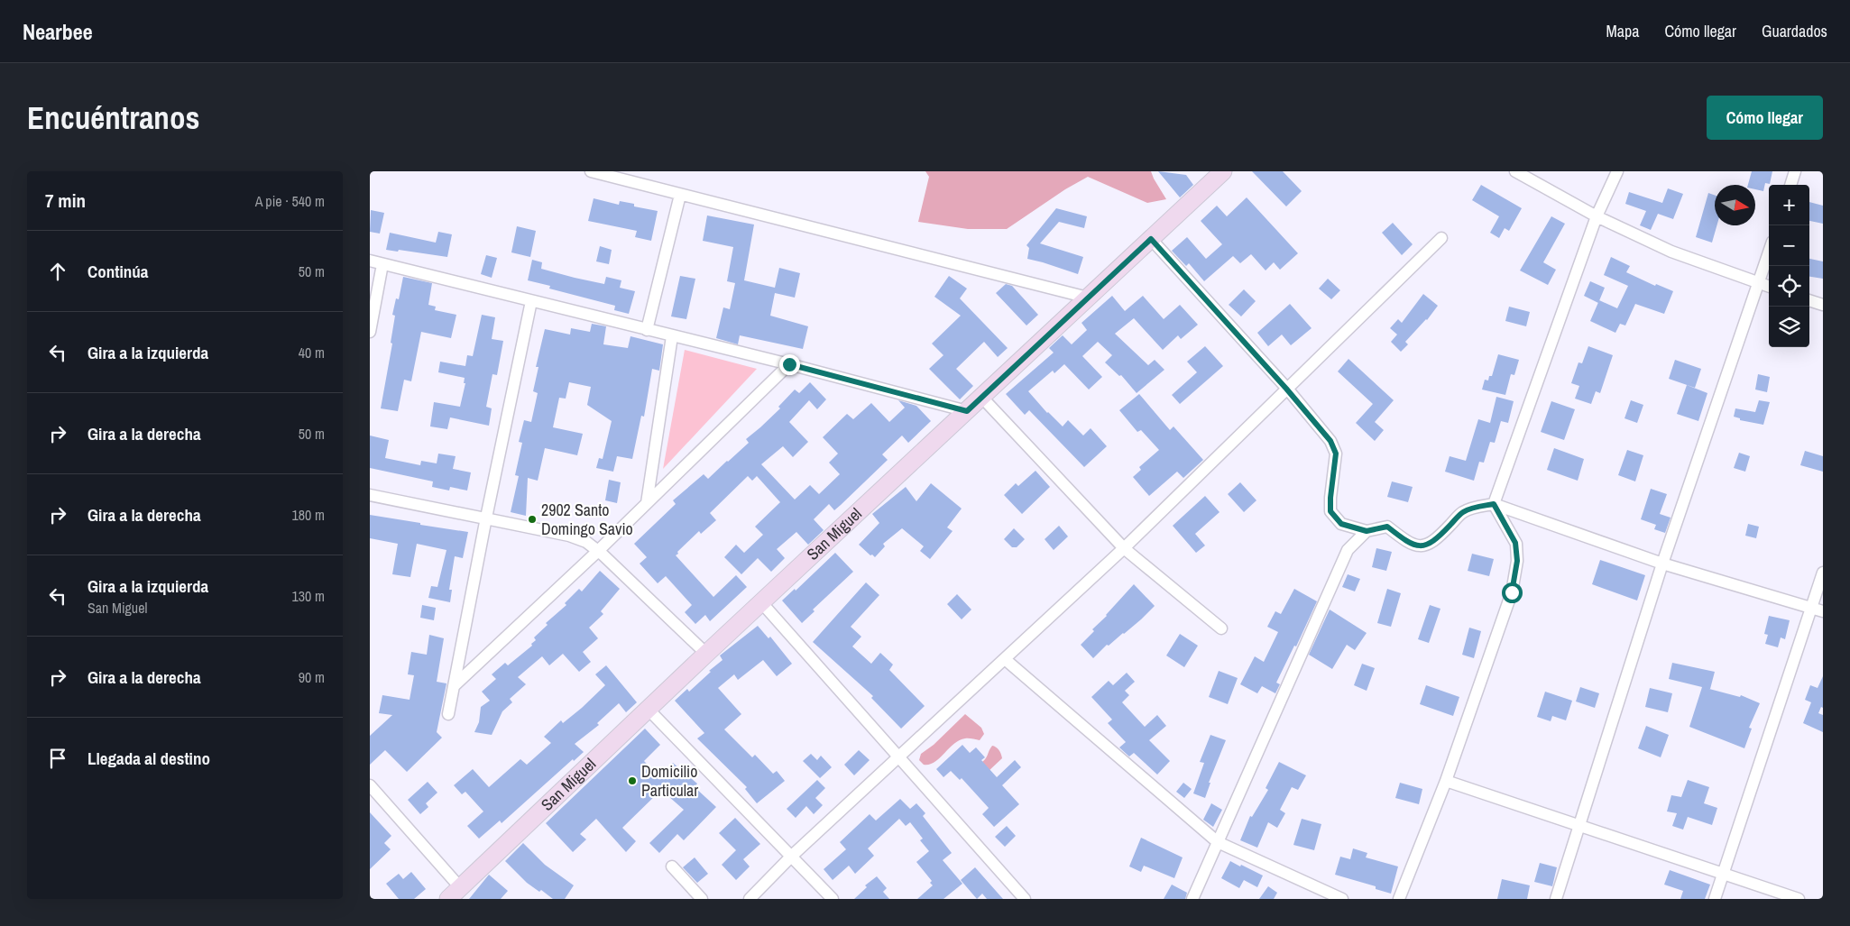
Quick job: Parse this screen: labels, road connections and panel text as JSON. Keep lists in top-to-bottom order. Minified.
{"streets":{"street":["San Miguel"]},"places":["2902 Santo Domingo Savio","Domicilio Particular"],"north":"right","page":{"header":"Nearbee","nav":["Mapa","Cómo llegar","Guardados"],"buttons":"Cómo llegar","title":"Encuéntranos","heading":["7 min","A pie · 540 m"],"map_buttons":["+","−"],"list":[["Continúa","50 m"],["Gira a la izquierda","40 m"],["Gira a la derecha","50 m"],["Gira a la derecha","180 m"],["Gira a la izquierda","San Miguel","130 m"],["Gira a la derecha","90 m"],"Llegada al destino"]}}
